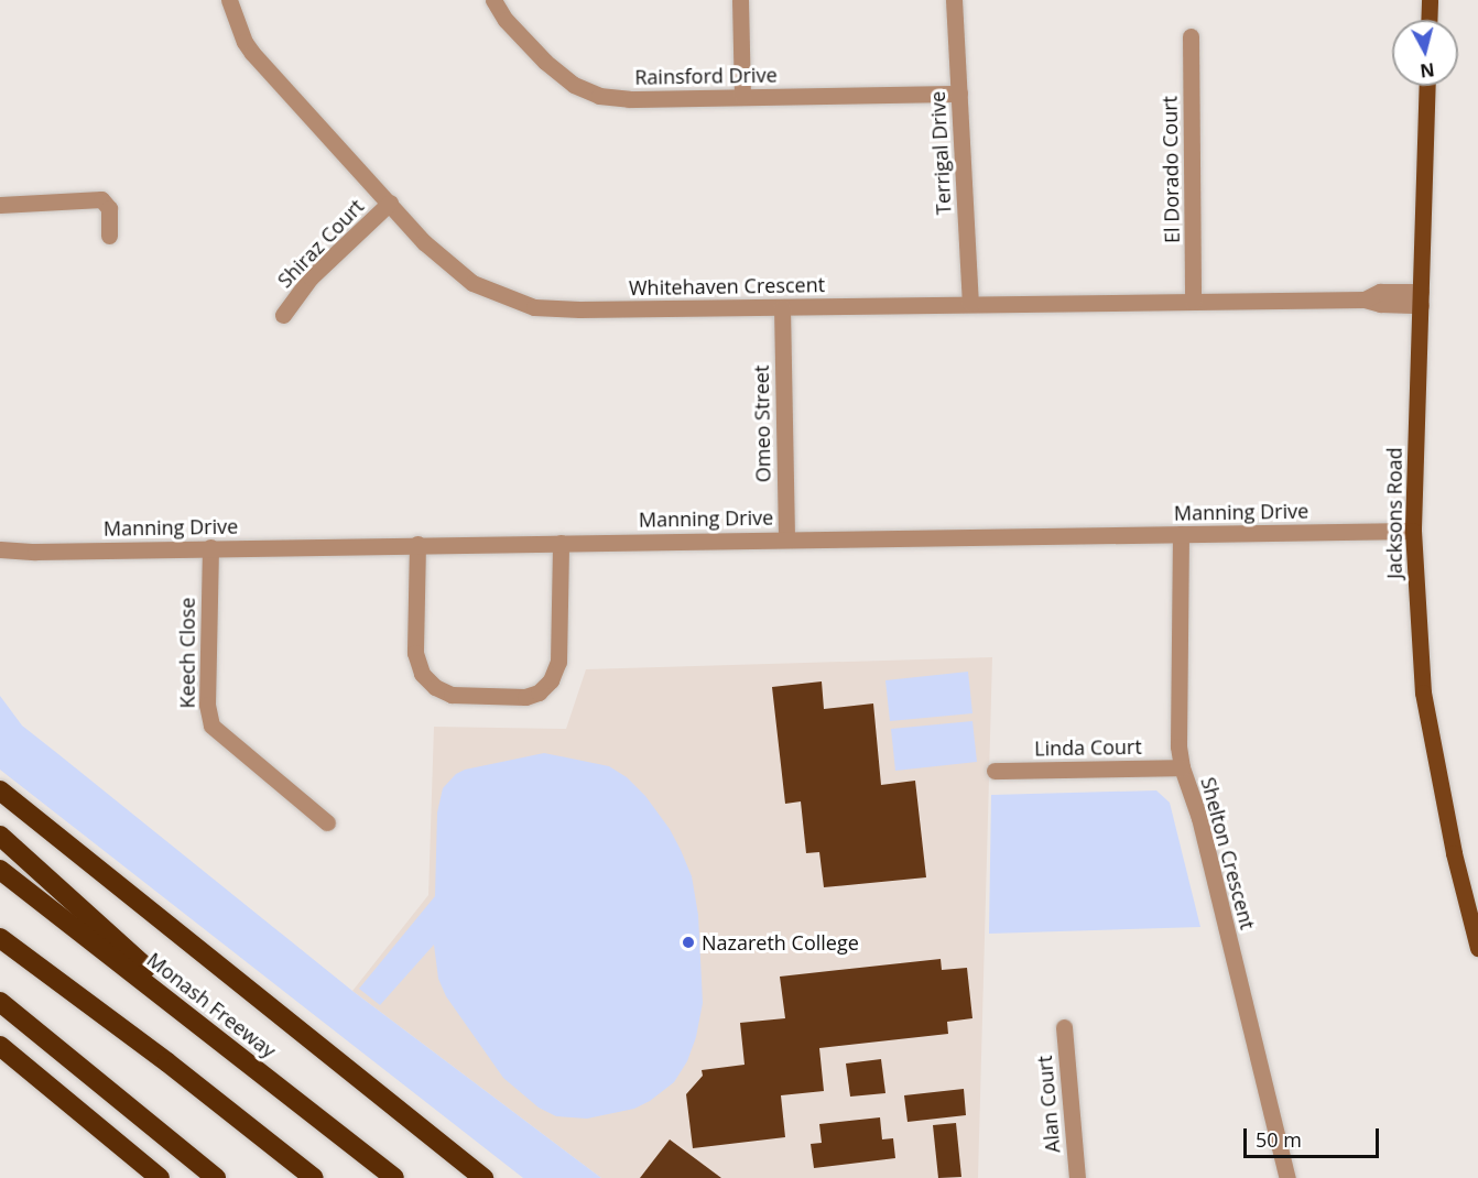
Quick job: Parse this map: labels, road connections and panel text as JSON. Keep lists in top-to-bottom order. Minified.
{"streets":{"highway":["Monash Freeway"],"main road":["Jacksons Road"],"street":["Rainsford Drive","Terrigal Drive","El Dorado Court","Shiraz Court","Whitehaven Crescent","Omeo Street","Manning Drive","Keech Close","Linda Court","Shelton Crescent","Alan Court"]},"crossings":[["Rainsford Drive","Terrigal Drive"],["Terrigal Drive","Whitehaven Crescent"],["El Dorado Court","Whitehaven Crescent"],["Shiraz Court","Whitehaven Crescent"],["Whitehaven Crescent","Omeo Street"],["Whitehaven Crescent","Jacksons Road"],["Omeo Street","Manning Drive"],["Manning Drive","Jacksons Road"],["Manning Drive","Keech Close"],["Manning Drive","Shelton Crescent"],["Linda Court","Shelton Crescent"]],"places":["Nazareth College"],"scale_bar":"50 m","north":"bottom"}
